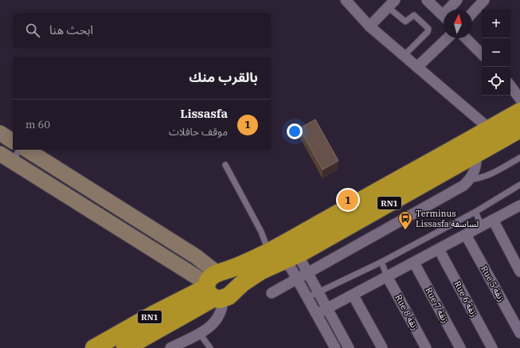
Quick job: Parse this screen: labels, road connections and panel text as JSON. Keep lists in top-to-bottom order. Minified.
{"streets":{"highway":["RN1"],"street":["Rue 5 زنقة","Rue 6 زنقة","Rue 7 زنقة","Rue 8 زنقة"]},"places":{"bus stop":["Terminus Lissasfa لساسفة"]},"north":"top","page":{"map_buttons":["+","−"],"search":"ابحث هنا","heading":"بالقرب منك","list":[{"mark":"1","name":"Lissasfa","note":"موقف حافلات","value":"60 m"}],"pins":"1"}}
